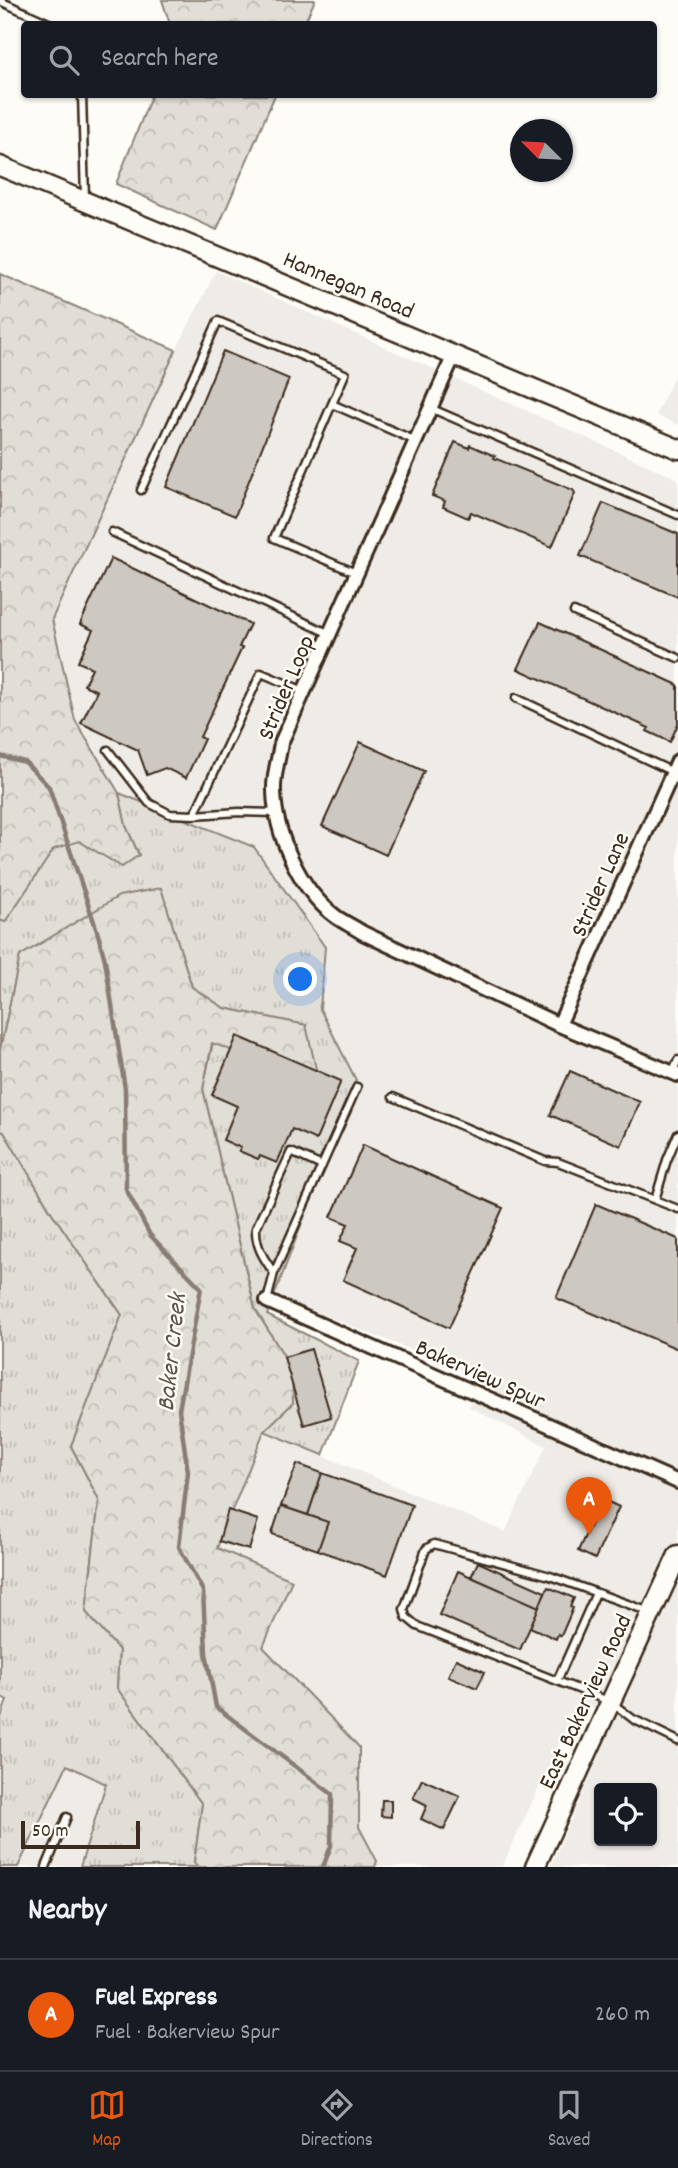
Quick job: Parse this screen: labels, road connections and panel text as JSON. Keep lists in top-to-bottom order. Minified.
{"streets":{"main road":["Hannegan Road","East Bakerview Road"],"street":["Strider Loop","Strider Lane","Bakerview Spur"]},"crossings":[["Hannegan Road","Strider Loop"],["Strider Loop","Strider Lane"]],"water":["Baker Creek"],"scale_bar":"50 m","north":"top left","page":{"search":"Search here","pins":"A","scale":"50 m","heading":"Nearby","list":[{"mark":"A","name":"Fuel Express","note":"Fuel · Bakerview Spur","value":"260 m"}],"nav":["Map","Directions","Saved"]}}
